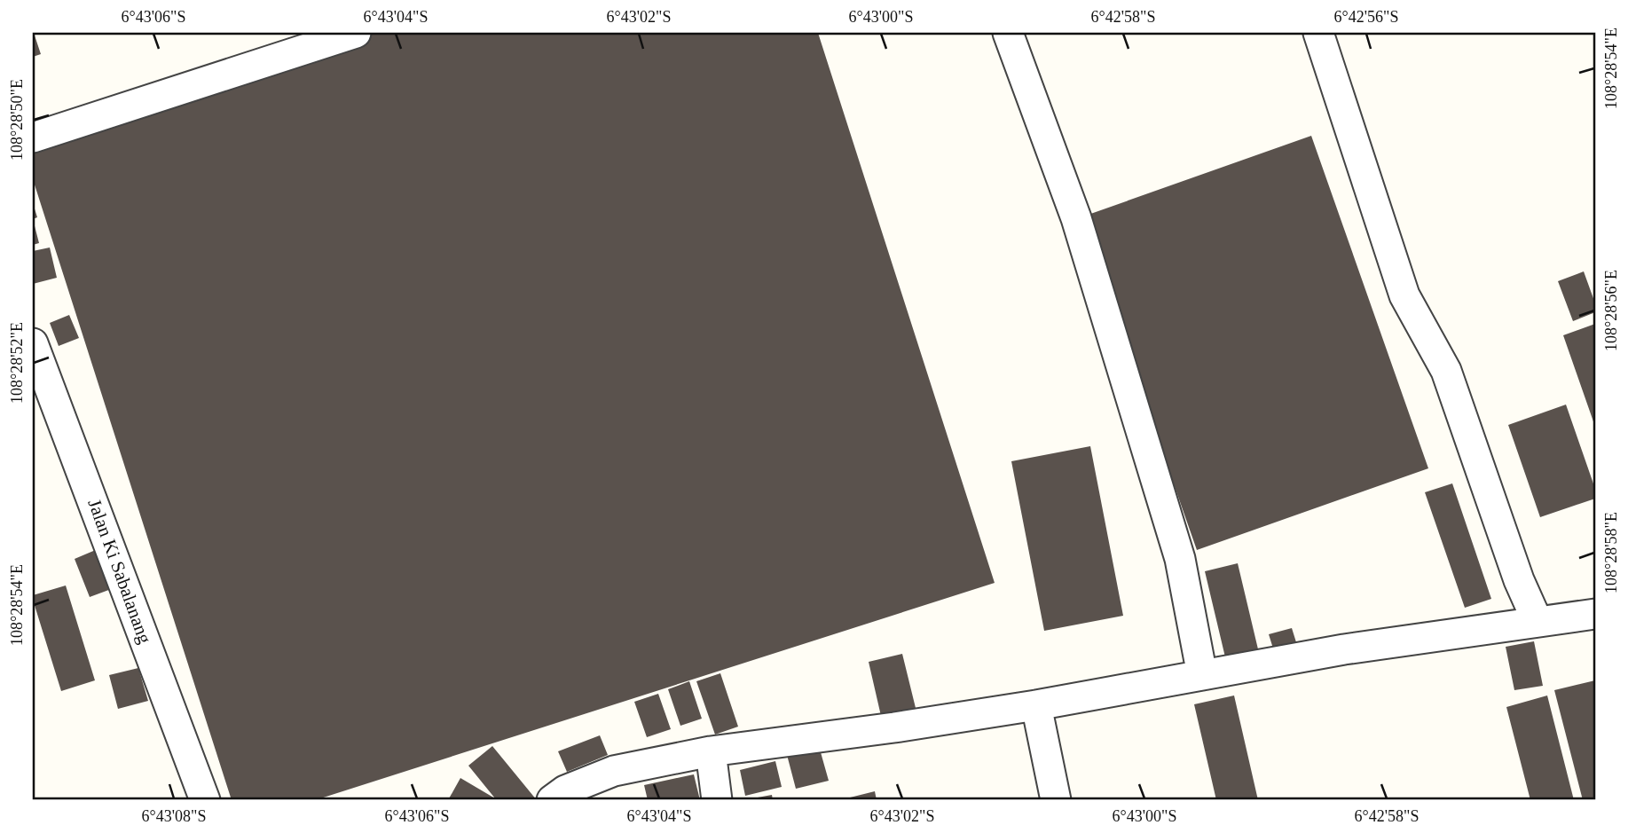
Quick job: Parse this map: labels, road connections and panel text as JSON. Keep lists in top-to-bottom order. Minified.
{"streets":{"street":["Jalan Ki Sabalanang"]},"coordinates":["6°43'06\"S","6°43'04\"S","6°43'02\"S","6°43'00\"S","6°42'58\"S","6°42'56\"S","108°28'54\"E","108°28'50\"E","108°28'56\"E","108°28'52\"E","108°28'58\"E","6°43'08\"S"]}
